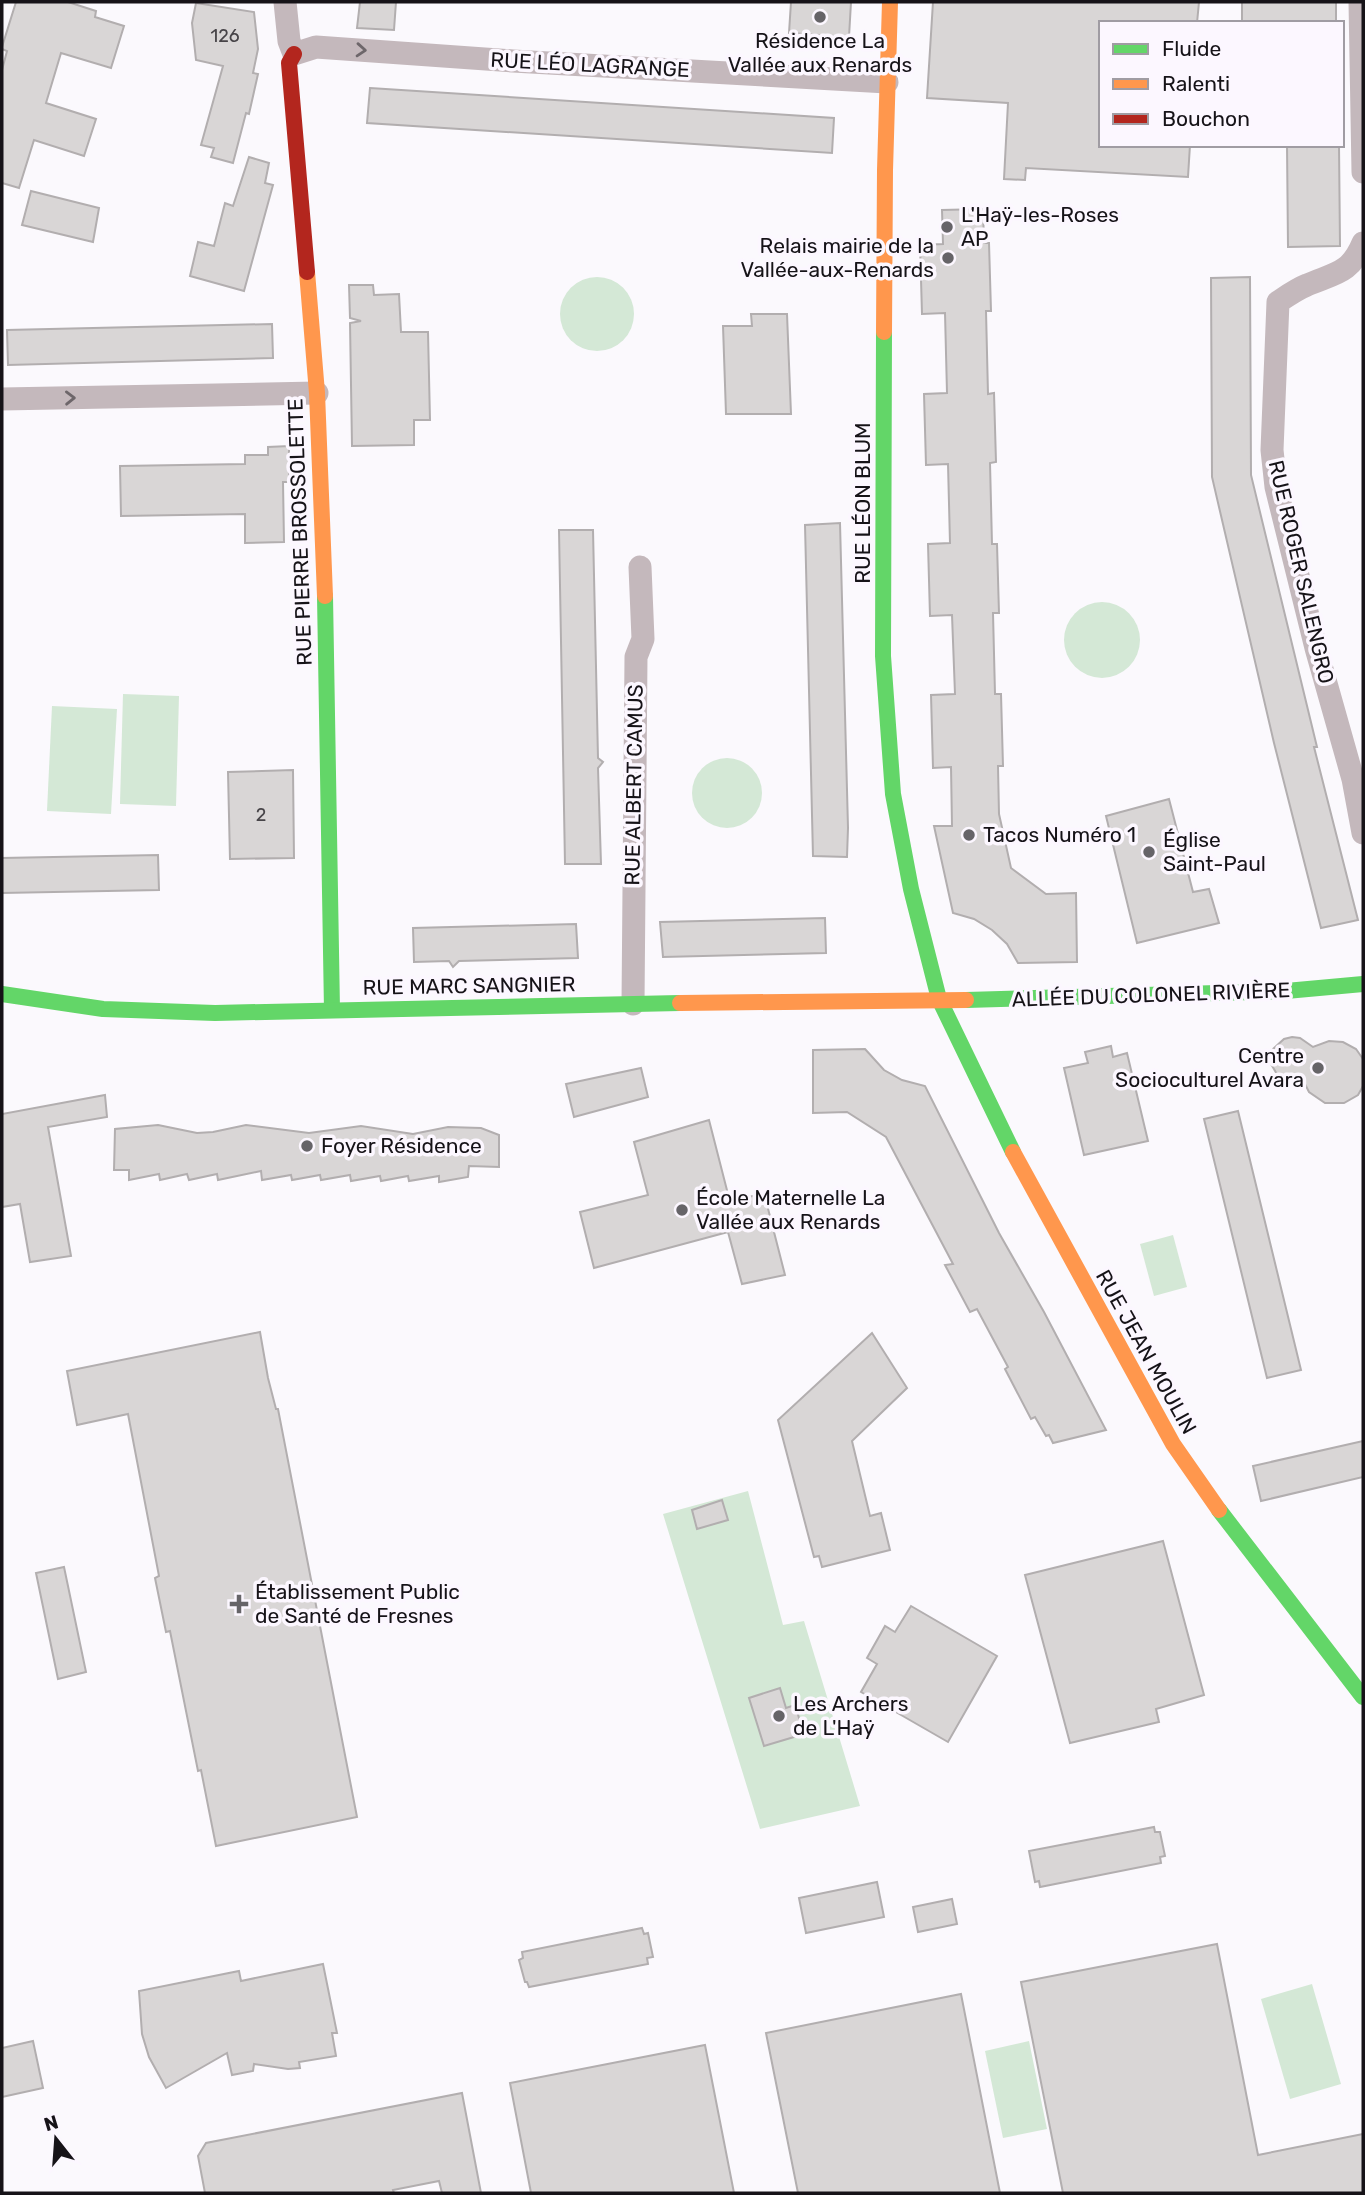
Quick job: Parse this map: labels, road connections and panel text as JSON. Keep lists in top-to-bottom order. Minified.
{"streets":{"street":["RUE LÉO LAGRANGE","RUE LÉON BLUM","RUE PIERRE BROSSOLETTE","RUE ROGER SALENGRO","RUE ALBERT CAMUS","RUE MARC SANGNIER","ALLÉE DU COLONEL RIVIÈRE","RUE JEAN MOULIN"]},"crossings":[["RUE LÉO LAGRANGE","RUE LÉON BLUM"],["RUE LÉO LAGRANGE","RUE PIERRE BROSSOLETTE"],["RUE LÉON BLUM","RUE MARC SANGNIER"],["RUE LÉON BLUM","ALLÉE DU COLONEL RIVIÈRE"],["RUE LÉON BLUM","RUE JEAN MOULIN"],["RUE PIERRE BROSSOLETTE","RUE MARC SANGNIER"],["RUE ALBERT CAMUS","RUE MARC SANGNIER"],["RUE MARC SANGNIER","ALLÉE DU COLONEL RIVIÈRE"],["RUE MARC SANGNIER","RUE JEAN MOULIN"],["ALLÉE DU COLONEL RIVIÈRE","RUE JEAN MOULIN"]],"one_way":["RUE LÉO LAGRANGE"],"places":{"other":["Résidence La Vallée aux Renards","L'Haÿ-les-Roses AP","Relais mairie de la Vallée-aux-Renards","Tacos Numéro 1","Église Saint-Paul","Centre Socioculturel Avara","Foyer Résidence","École Maternelle La Vallée aux Renards","Les Archers de L'Haÿ"],"health":["Établissement Public de Santé de Fresnes"]},"house_numbers":["126","2"],"legend":["Fluide","Ralenti","Bouchon"],"north":"top"}
